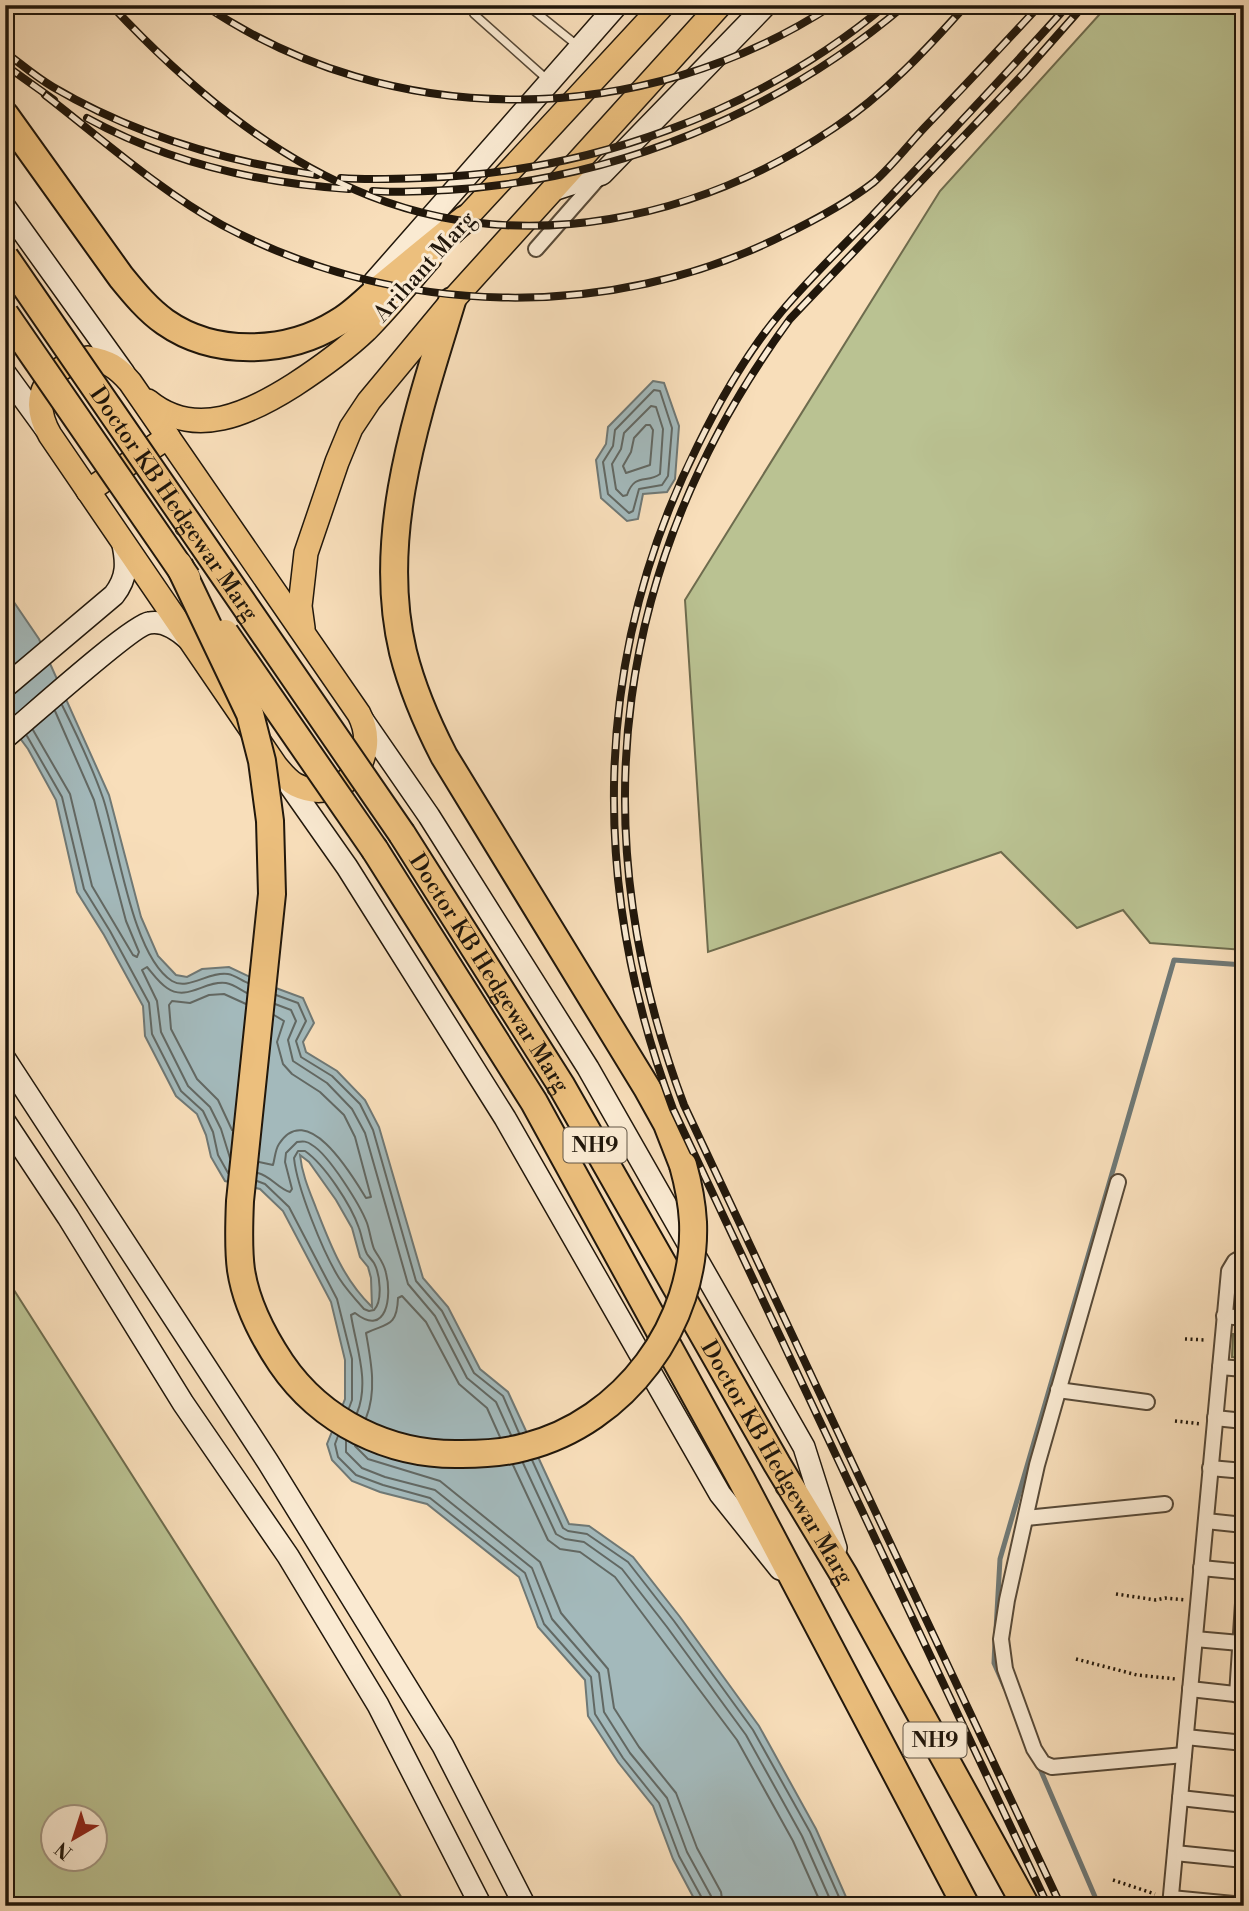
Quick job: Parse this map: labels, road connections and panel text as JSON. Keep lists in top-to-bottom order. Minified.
{"streets":{"highway":["Doctor KB Hedgewar Marg","NH9"],"main road":["Arihant Marg"]},"north":"bottom left"}
